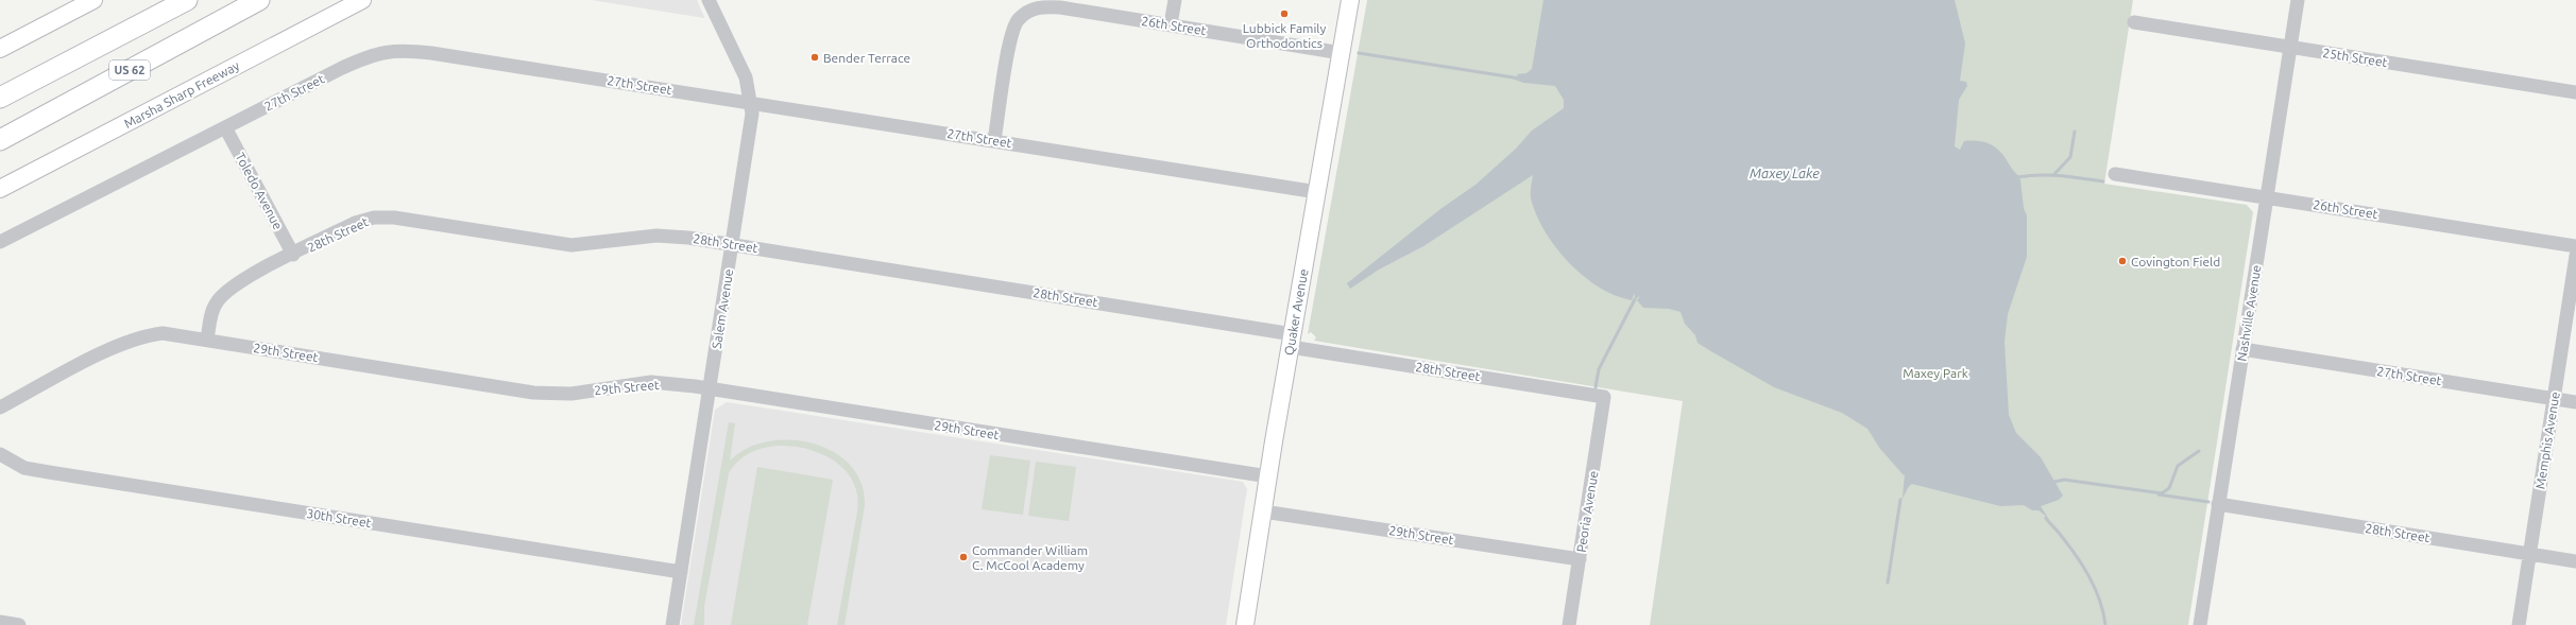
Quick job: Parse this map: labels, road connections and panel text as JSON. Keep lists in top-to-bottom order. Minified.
{"streets":{"highway":["US 62"],"main road":["Marsha Sharp Freeway","Quaker Avenue"],"street":["26th Street","25th Street","27th Street","Toledo Avenue","28th Street","Salem Avenue","Nashville Avenue","29th Street","Memphis Avenue","Peoria Avenue","30th Street"]},"crossings":[["26th Street","27th Street"],["26th Street","Quaker Avenue"],["26th Street","Nashville Avenue"],["25th Street","Nashville Avenue"],["27th Street","Toledo Avenue"],["27th Street","Salem Avenue"],["27th Street","Quaker Avenue"],["27th Street","Nashville Avenue"],["27th Street","Memphis Avenue"],["Toledo Avenue","28th Street"],["28th Street","Salem Avenue"],["28th Street","Quaker Avenue"],["28th Street","Nashville Avenue"],["28th Street","29th Street"],["28th Street","Memphis Avenue"],["28th Street","Peoria Avenue"],["Salem Avenue","29th Street"],["Salem Avenue","30th Street"],["Quaker Avenue","29th Street"],["29th Street","Peoria Avenue"]],"water":["Maxey Lake"],"parks":["Maxey Park"],"places":["Lubbick Family Orthodontics","Bender Terrace","Covington Field","Commander William C. McCool Academy"]}
